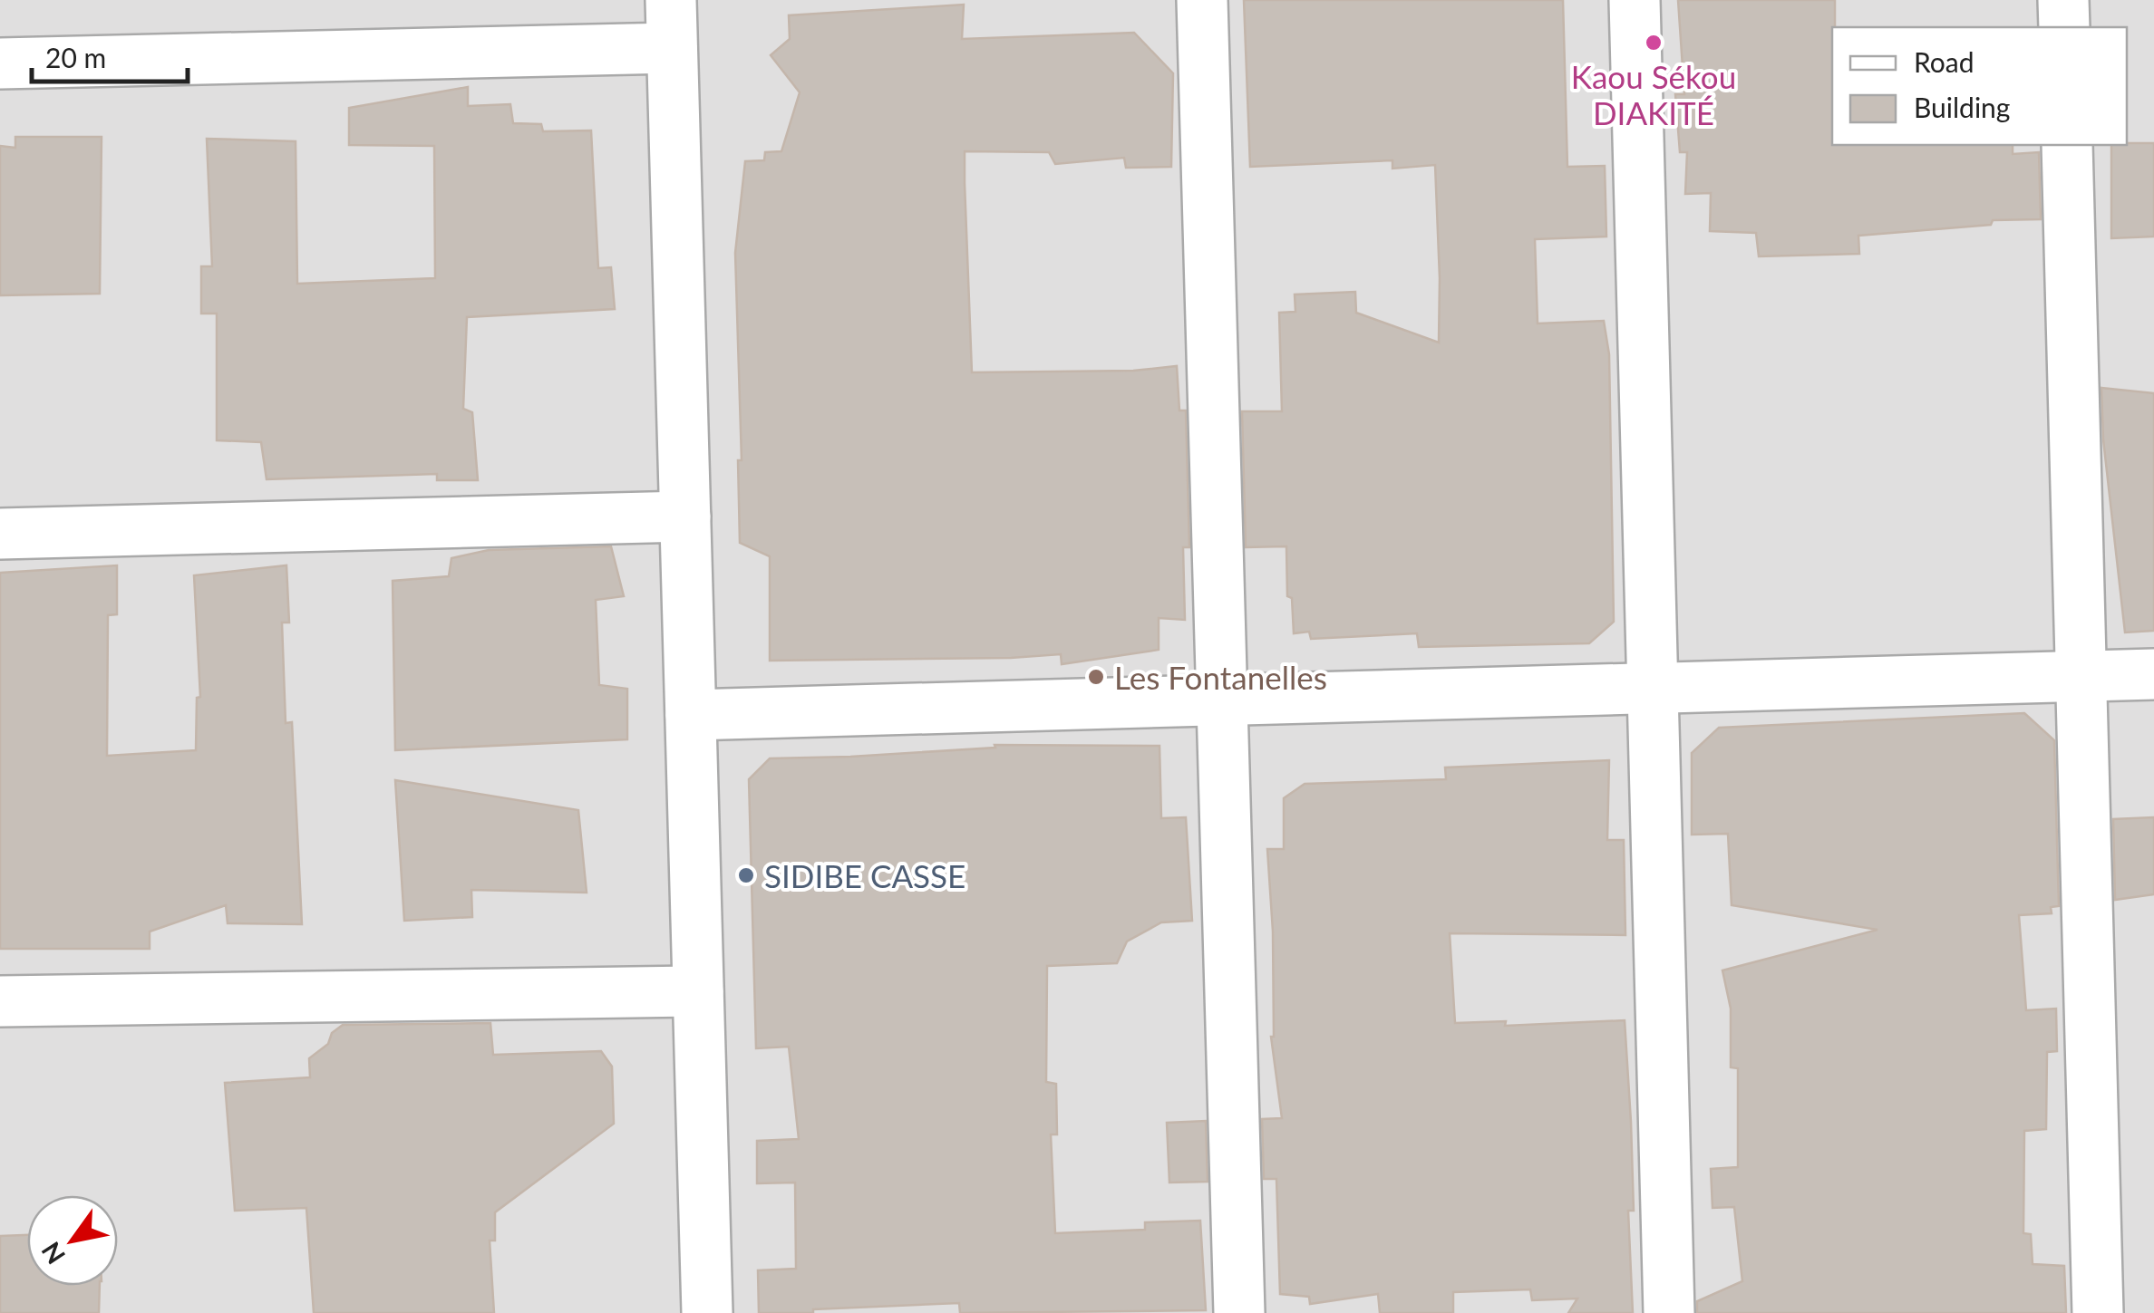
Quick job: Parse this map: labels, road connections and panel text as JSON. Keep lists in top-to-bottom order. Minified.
{"places":["Kaou Sékou DIAKITÉ","Les Fontanelles","SIDIBE CASSE"],"legend":["Road","Building"],"scale_bar":"20 m","north":"bottom left"}
